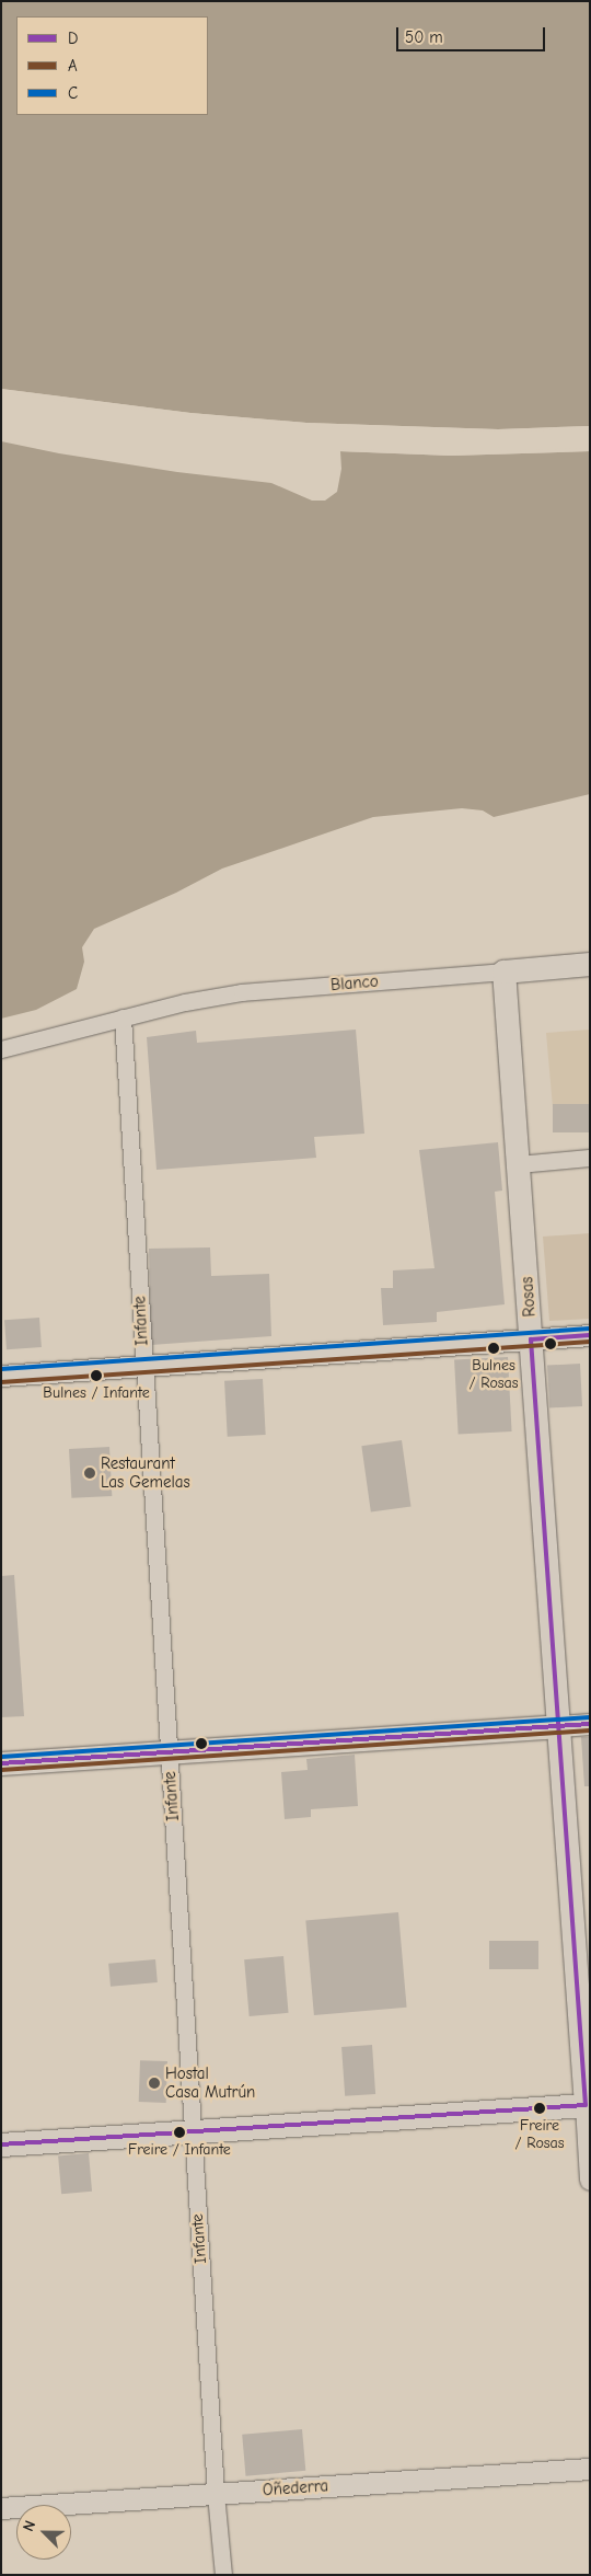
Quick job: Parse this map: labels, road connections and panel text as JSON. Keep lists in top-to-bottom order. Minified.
{"streets":{"main road":["Rosas"],"street":["Blanco","Infante","Oñederra"]},"crossings":[["Blanco","Rosas"],["Blanco","Infante"],["Infante","Oñederra"]],"places":["Bulnes / Rosas","Bulnes / Infante","Restaurant Las Gemelas","Hostal Casa Mutrún","Freire / Rosas","Freire / Infante"],"lines":["transit line C","transit line D","transit line A"],"legend":["D","A","C"],"scale_bar":"50 m","north":"top left"}
